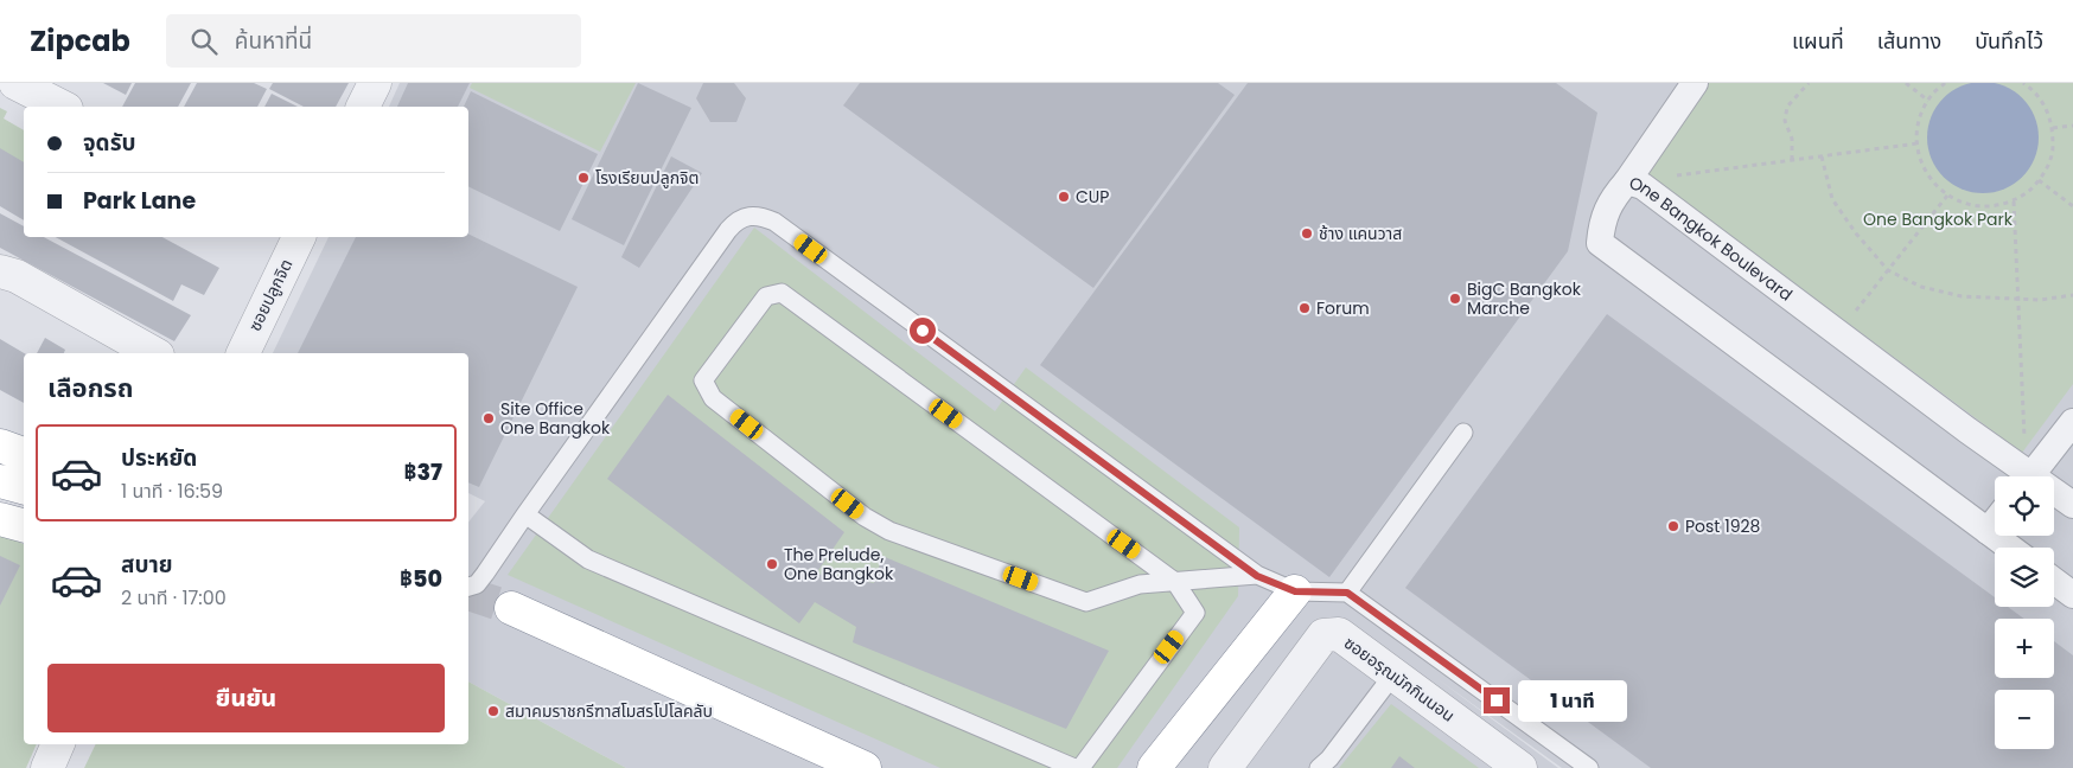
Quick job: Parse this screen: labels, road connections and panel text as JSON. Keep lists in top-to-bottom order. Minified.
{"streets":{"street":["One Bangkok Boulevard","ซอยปลูกจิต","ซอยอรุณมักกินนอน"]},"parks":["One Bangkok Park"],"places":["โรงเรียนปลูกจิต","CUP","ช้าง แคนวาส","BigC Bangkok Marche","Forum","Site Office One Bangkok","Post 1928","The Prelude, One Bangkok","สมาคมราชกรีฑาสโมสรโปโลคลับ"],"page":{"header":"Zipcab","search":"ค้นหาที่นี่","nav":["แผนที่","เส้นทาง","บันทึกไว้"],"banner":["จุดรับ","Park Lane"],"heading":"เลือกรถ","list":[{"name":"ประหยัด","note":"1 นาที · 16:59","value":"฿37"},{"name":"สบาย","note":"2 นาที · 17:00","value":"฿50"}],"map_buttons":["+","−"],"buttons":"ยืนยัน","bubble":"1 นาที"}}
